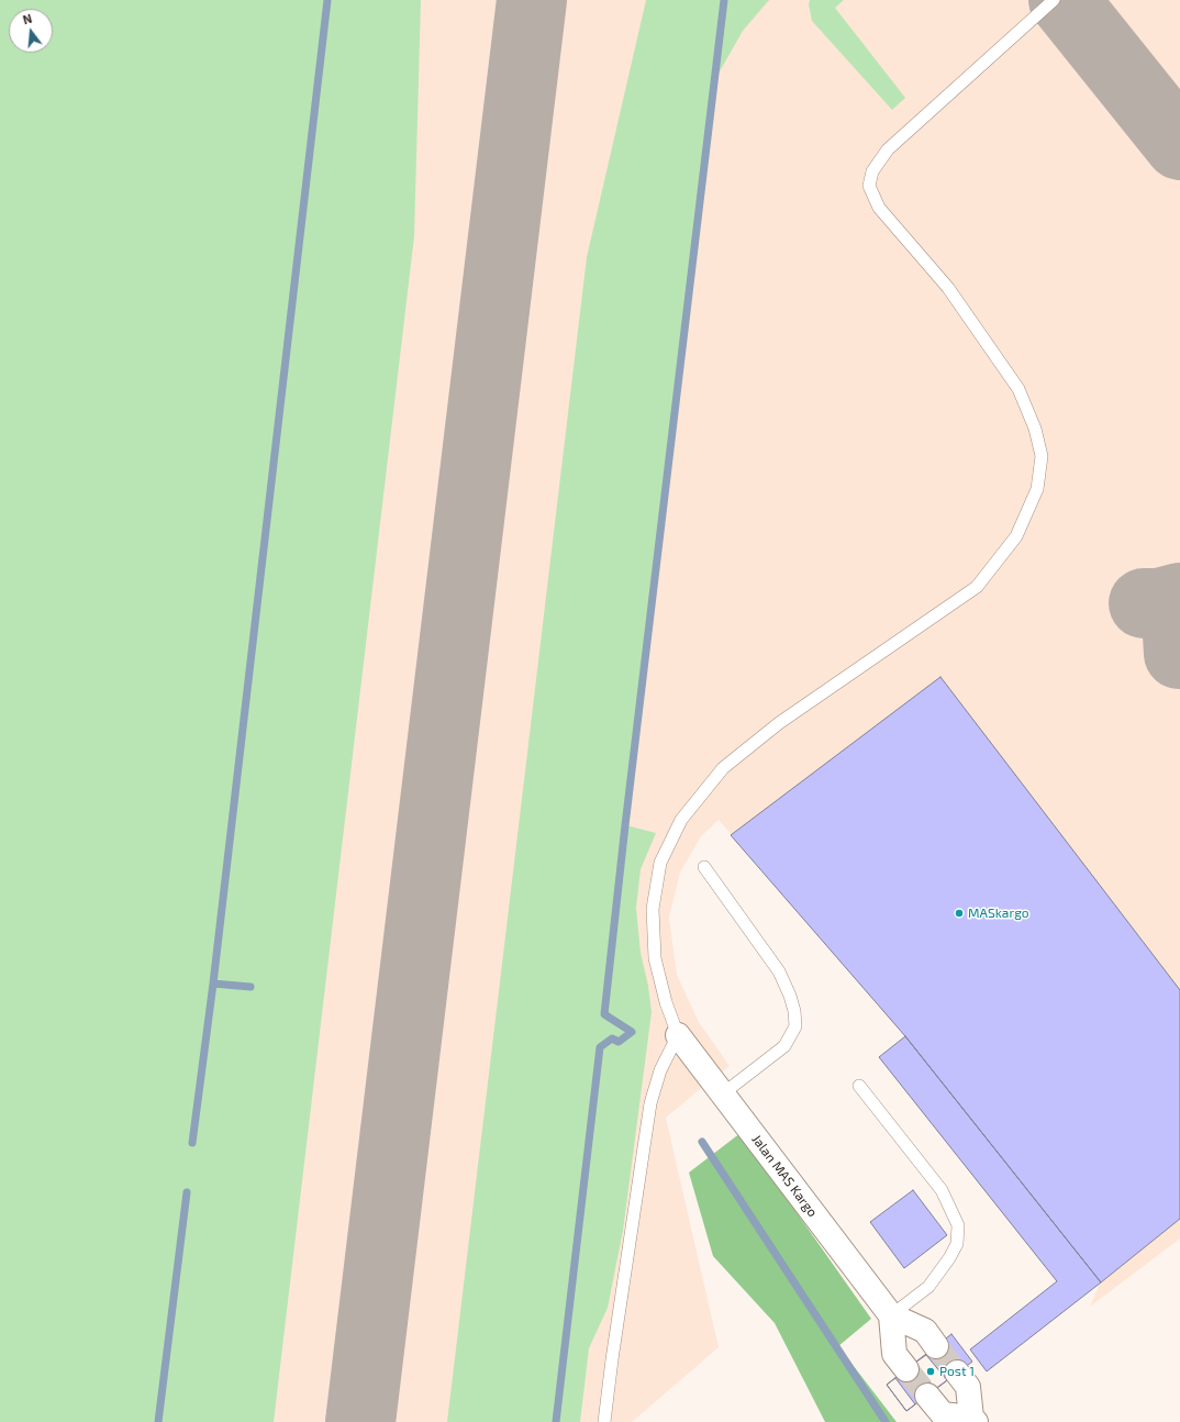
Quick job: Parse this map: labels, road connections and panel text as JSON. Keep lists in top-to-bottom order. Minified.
{"streets":{"street":["Jalan MAS Kargo"]},"places":["MASkargo","Post 1"],"north":"top"}
